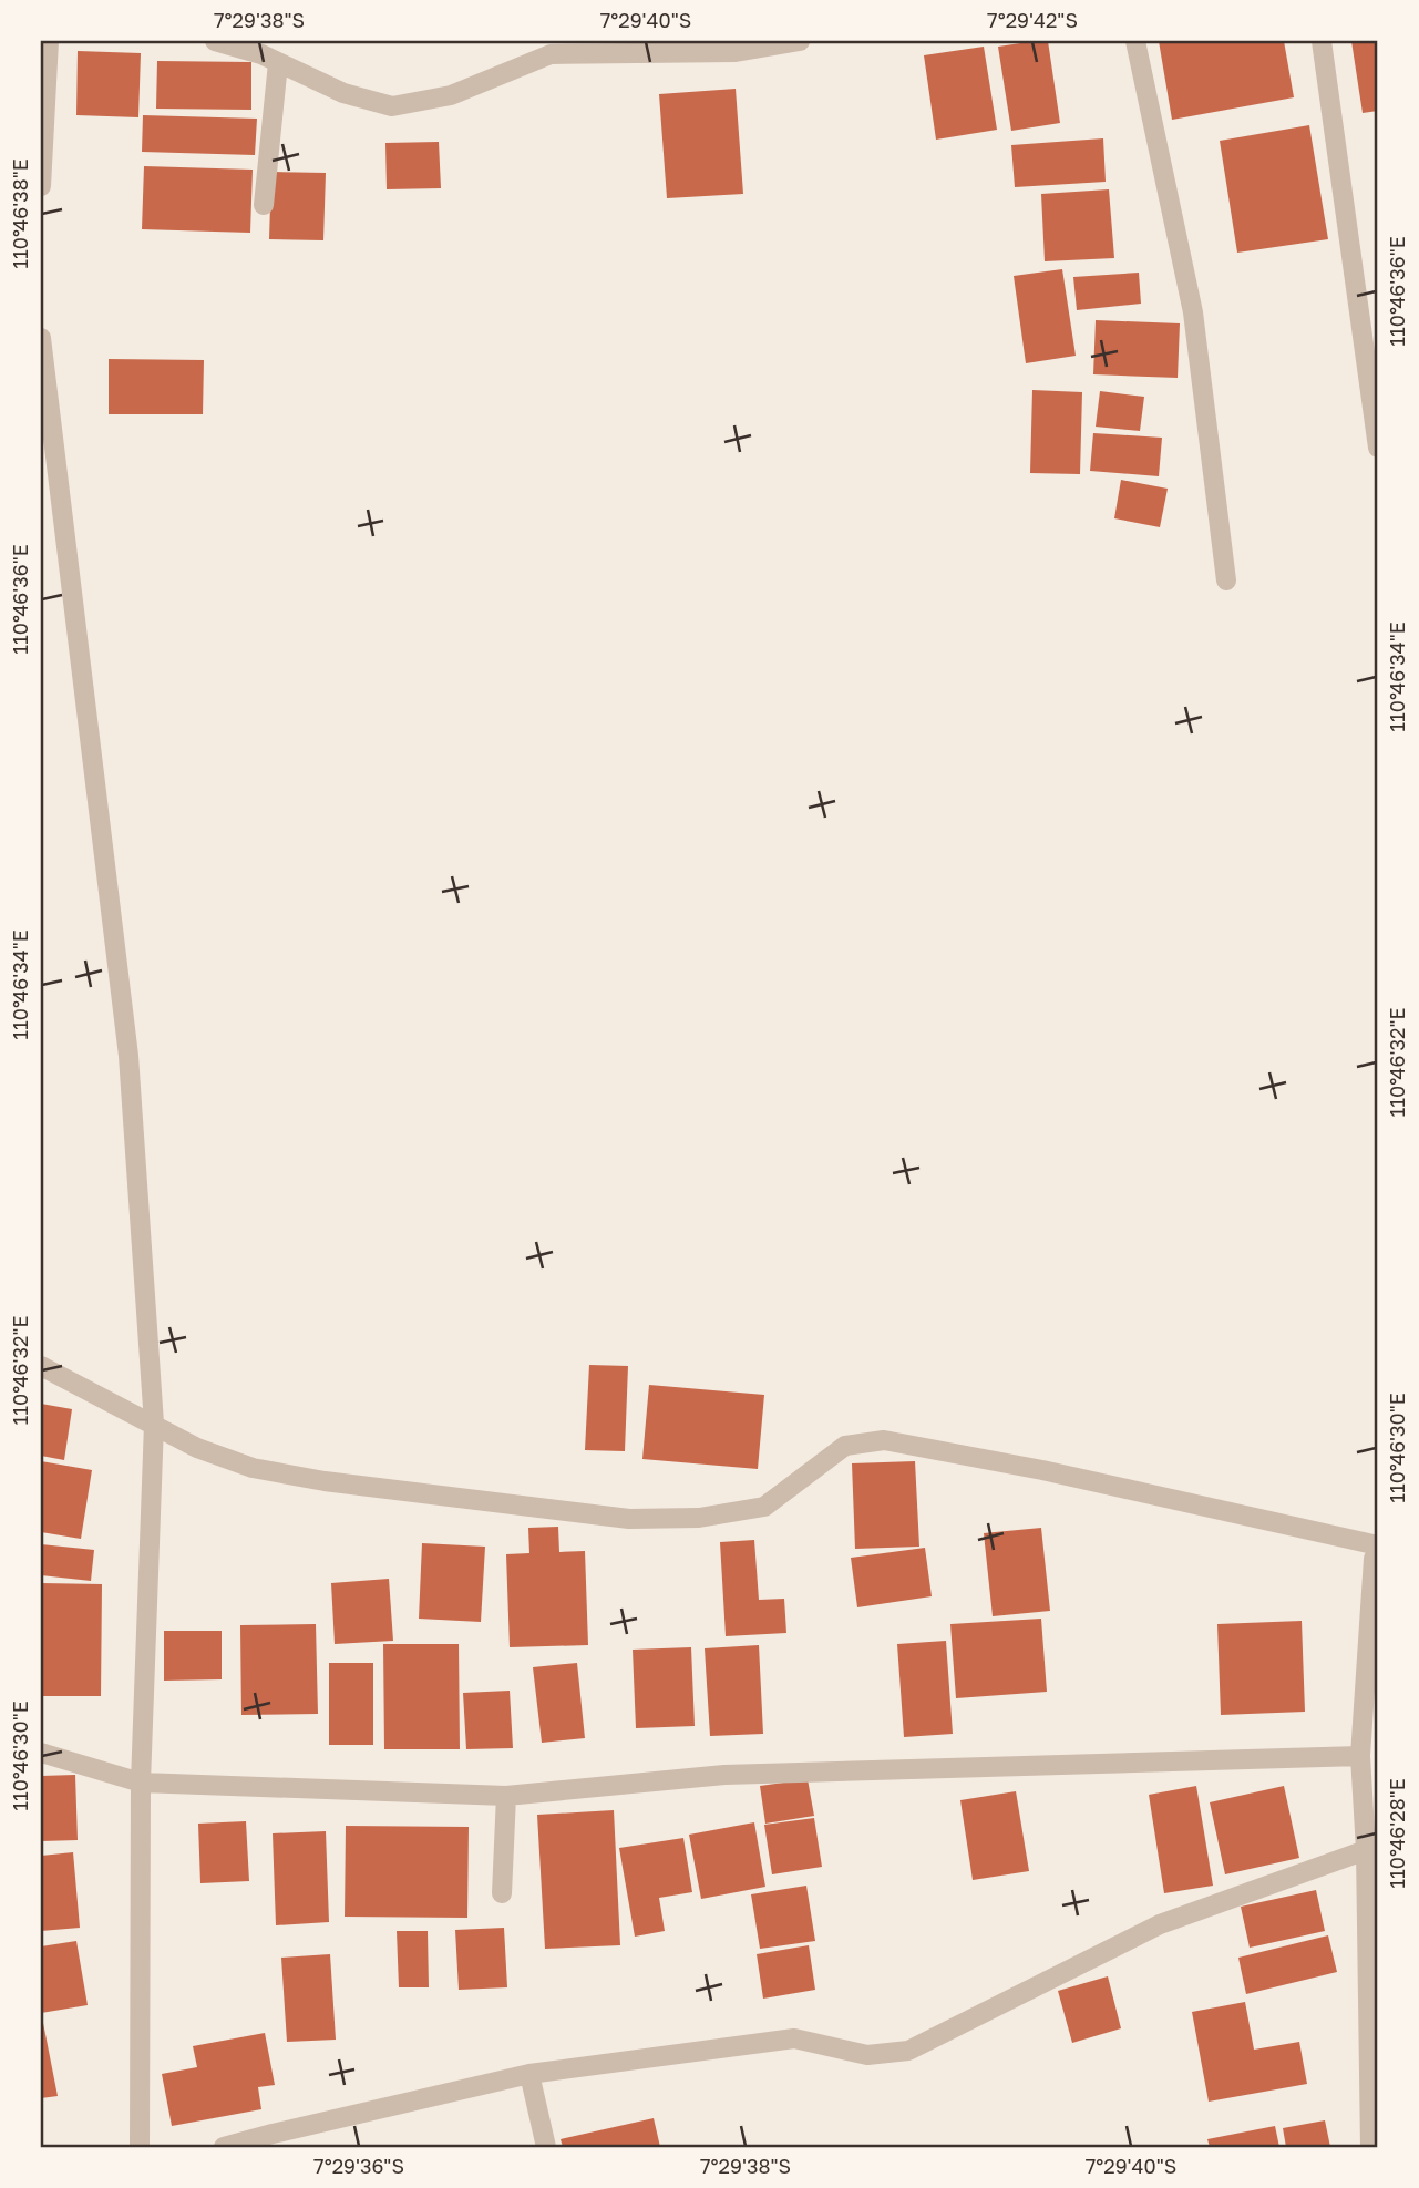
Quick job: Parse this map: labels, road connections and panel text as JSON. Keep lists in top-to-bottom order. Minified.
{"coordinates":["7°29'38\"S","7°29'40\"S","7°29'42\"S","110°46'38\"E","110°46'36\"E","110°46'34\"E","110°46'32\"E","110°46'30\"E","110°46'28\"E","7°29'36\"S"]}
